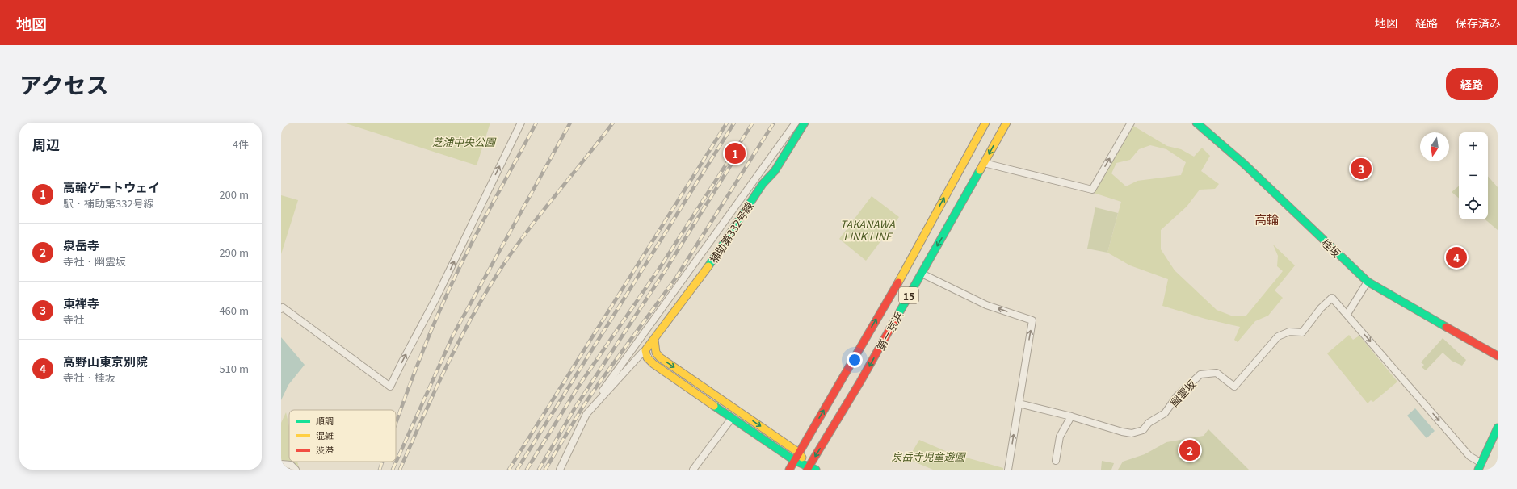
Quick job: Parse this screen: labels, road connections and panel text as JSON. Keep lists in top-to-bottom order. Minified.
{"streets":{"main road":["補助第332号線","桂坂","15","第一京浜"],"street":["幽霊坂"]},"crossings":[["補助第332号線","第一京浜"]],"districts":["高輪"],"parks":["芝浦中央公園","TAKANAWA LINK LINE","泉岳寺児童遊園"],"legend":["順調","混雑","渋滞"],"north":"bottom","page":{"header":"地図","nav":["地図","経路","保存済み"],"title":"アクセス","buttons":"経路","heading":["周辺","4件"],"map_buttons":["+","−"],"pins":["1","3","4","2"],"list":[{"mark":"1","name":"高輪ゲートウェイ","note":"駅 · 補助第332号線","value":"200 m"},{"mark":"2","name":"泉岳寺","note":"寺社 · 幽霊坂","value":"290 m"},{"mark":"3","name":"東禅寺","note":"寺社","value":"460 m"},{"mark":"4","name":"高野山東京別院","note":"寺社 · 桂坂","value":"510 m"}]}}
